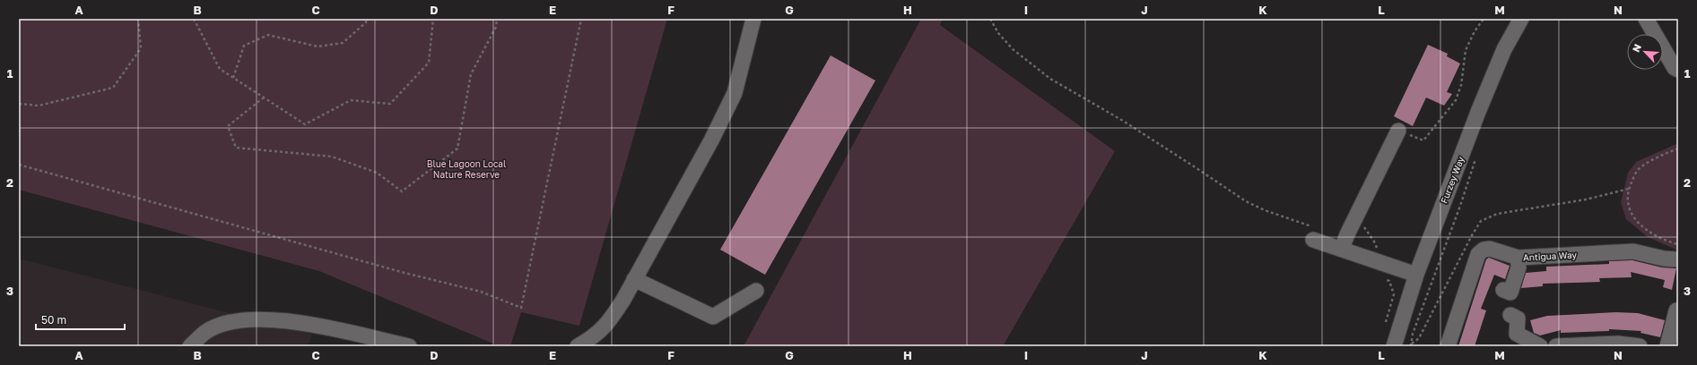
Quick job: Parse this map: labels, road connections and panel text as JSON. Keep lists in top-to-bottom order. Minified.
{"streets":{"street":["Furzey Way","Antigua Way"]},"parks":["Blue Lagoon Local Nature Reserve"],"scale_bar":"50 m","north":"top left","grid":{"columns":["A","B","C","D","E","F","G","H","I","J","K","L","M","N"],"rows":["1","2","3"]}}
